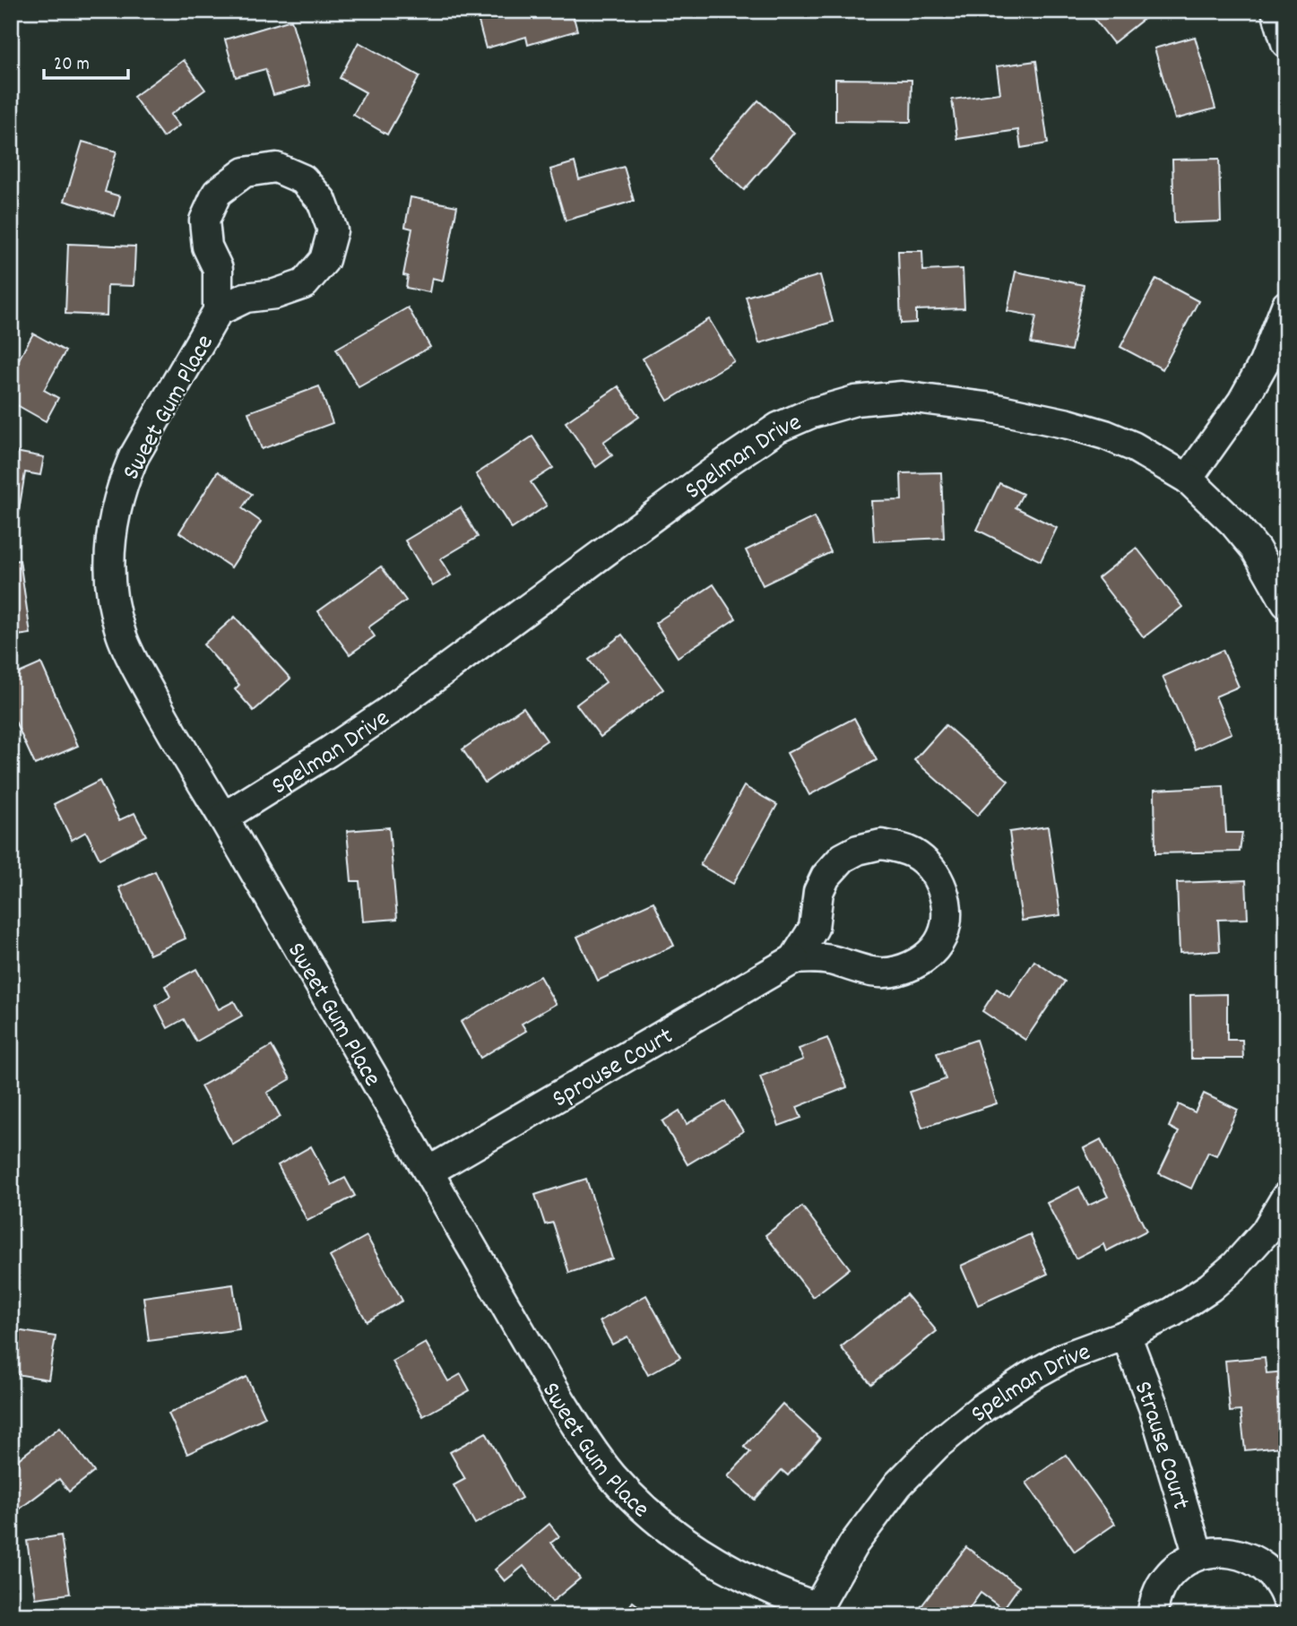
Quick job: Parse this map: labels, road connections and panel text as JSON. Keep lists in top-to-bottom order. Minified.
{"streets":{"street":["Sweet Gum Place","Spelman Drive","Sprouse Court","Strause Court"]},"crossings":[["Sweet Gum Place","Spelman Drive"],["Sweet Gum Place","Sprouse Court"],["Spelman Drive","Strause Court"]],"scale_bar":"20 m"}
